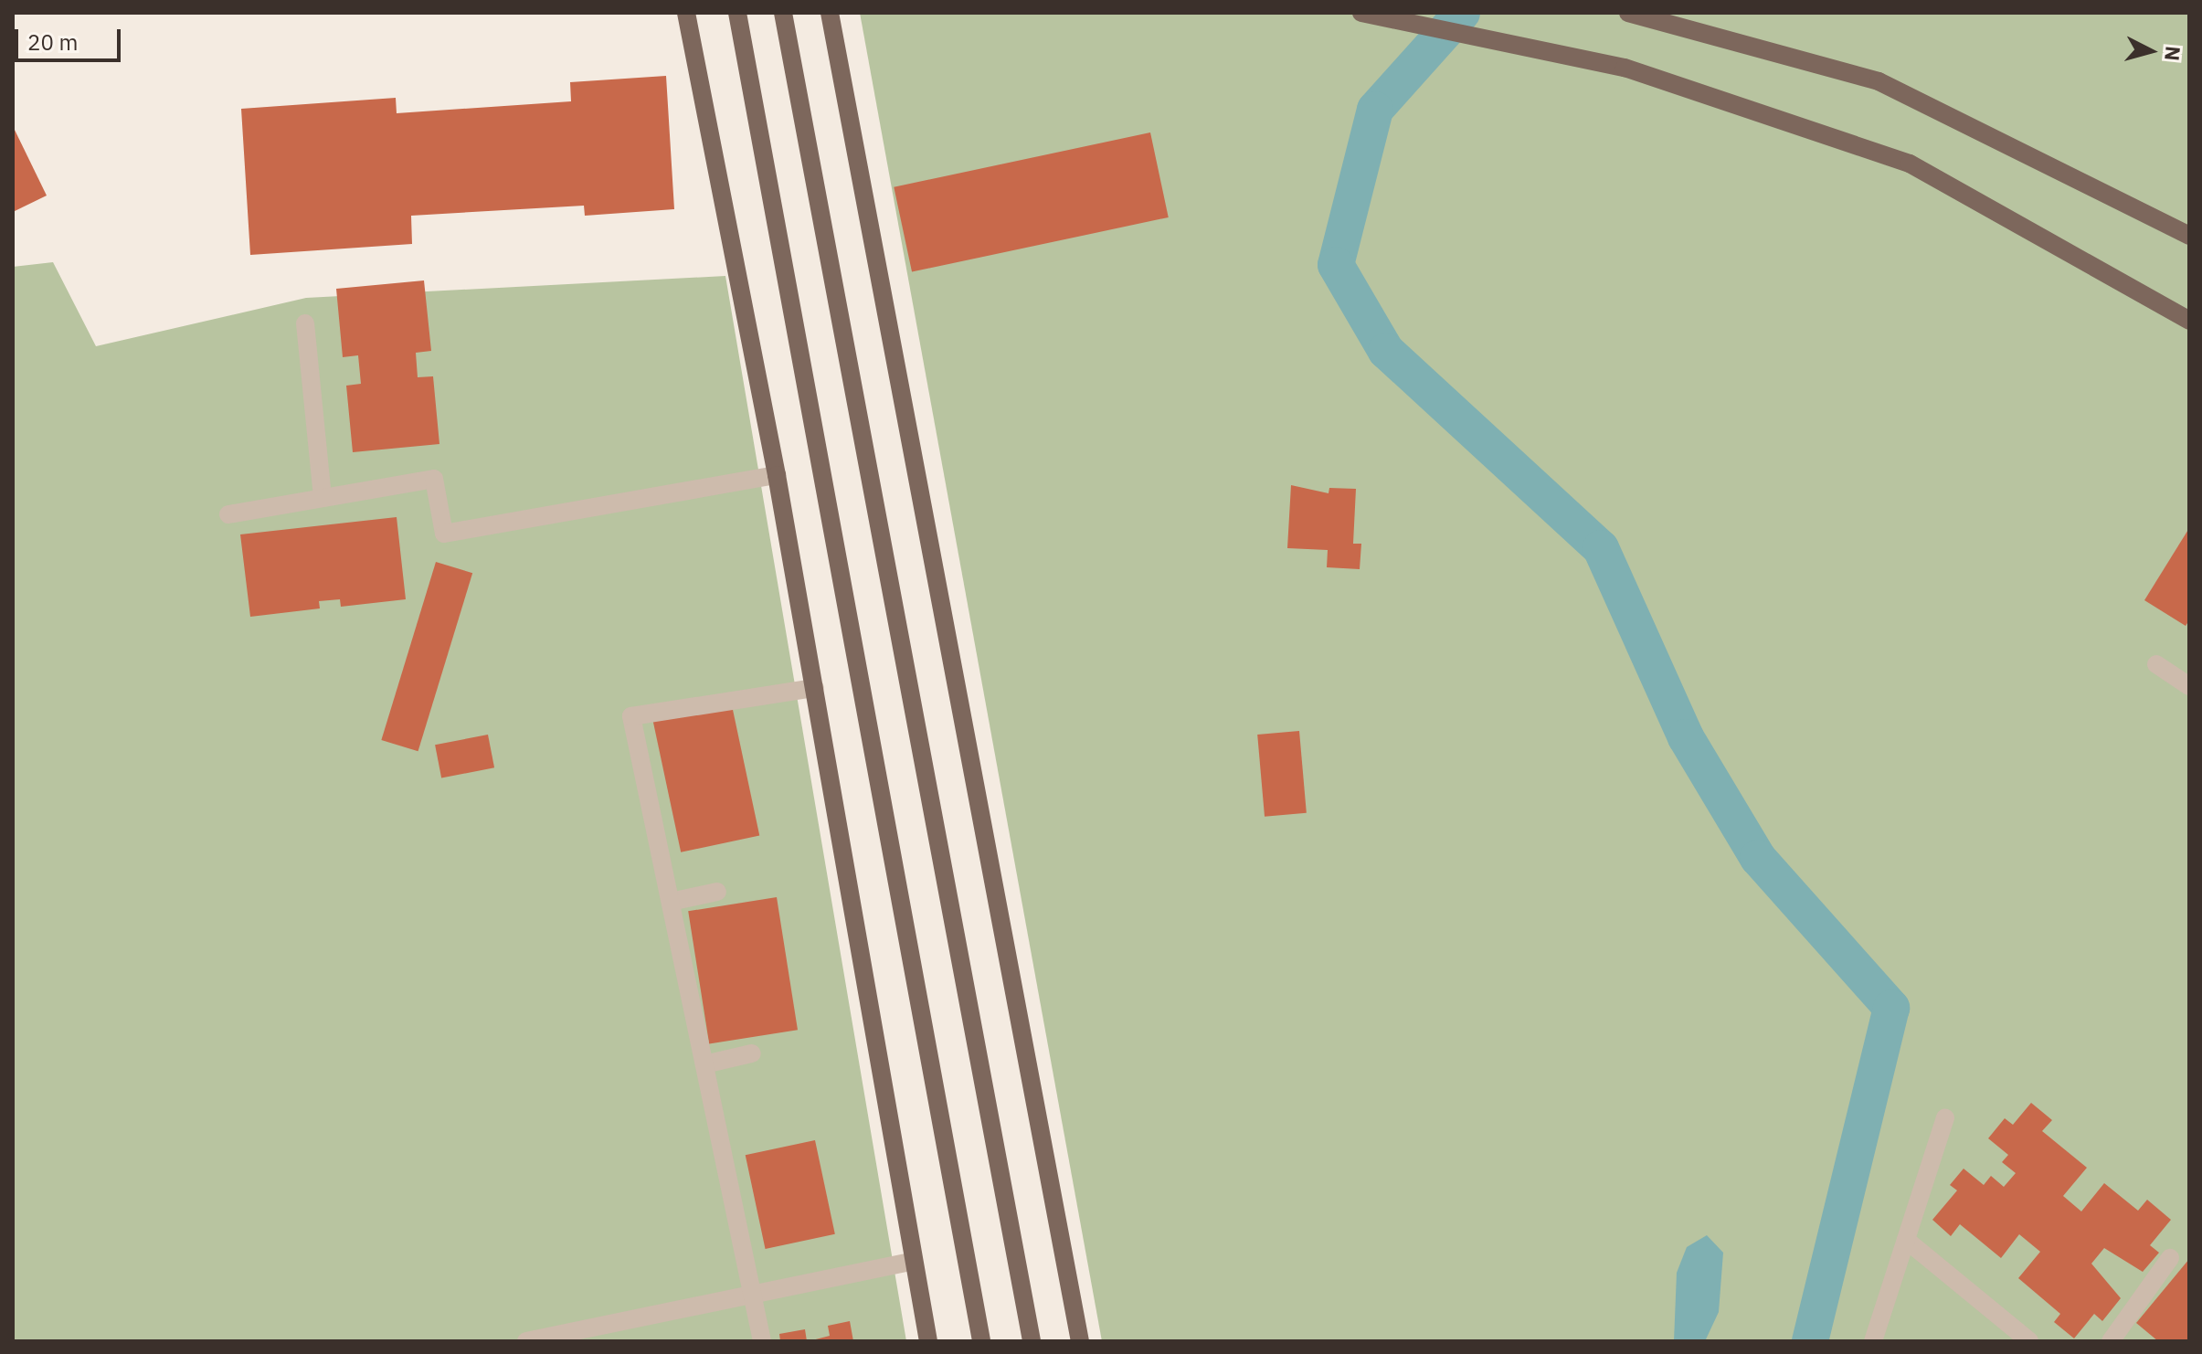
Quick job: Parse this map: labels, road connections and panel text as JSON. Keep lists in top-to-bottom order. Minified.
{"scale_bar":"20 m","north":"right"}
